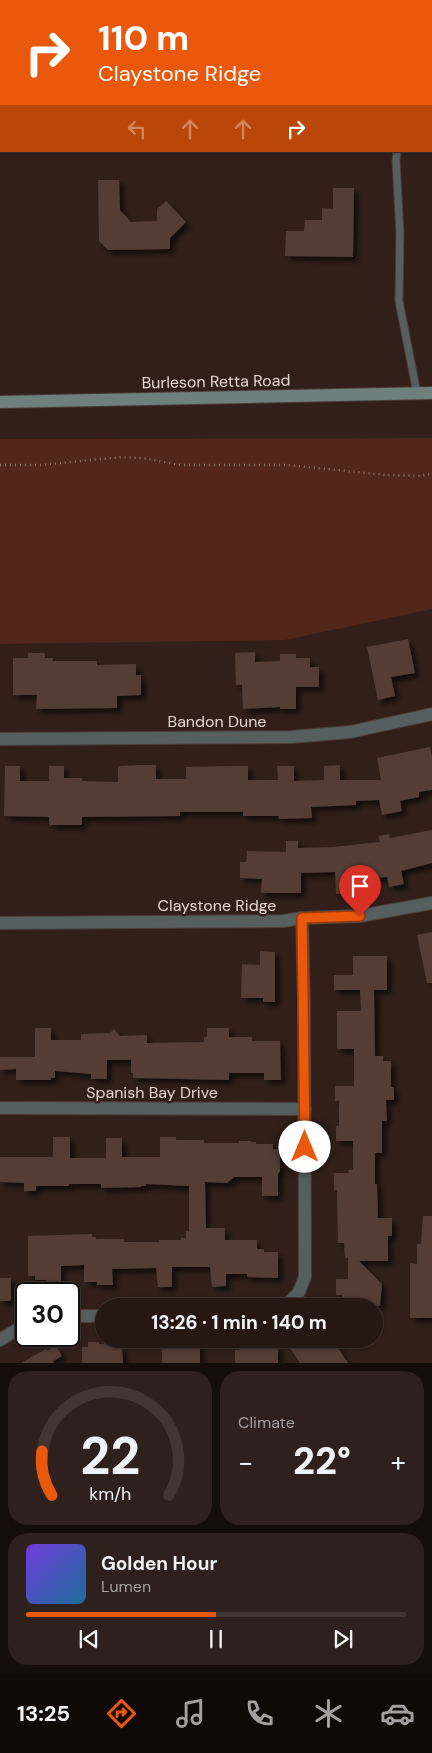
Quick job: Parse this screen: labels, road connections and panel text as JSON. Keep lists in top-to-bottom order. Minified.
{"streets":{"street":["Burleson Retta Road","Bandon Dune","Claystone Ridge","Spanish Bay Drive"]},"page":{"turn":["110 m","Claystone Ridge"],"limit":"30","trip":"13:26 · 1 min · 140 m","tile":"Climate","heat":["−","22°","+"],"song":["Golden Hour","Lumen"],"tabs":"13:25","gauge":["22","km/h"]}}
